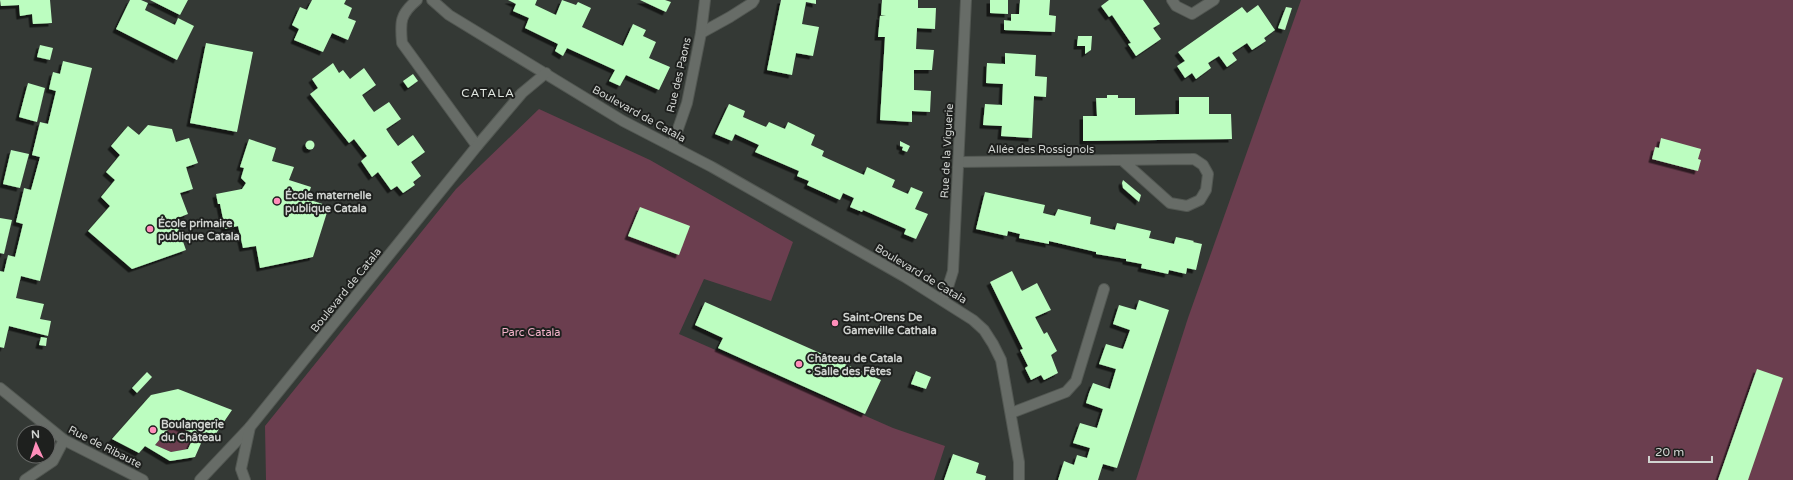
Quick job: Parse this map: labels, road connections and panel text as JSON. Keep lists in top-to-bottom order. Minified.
{"streets":{"street":["Rue des Paons","Boulevard de Catala","Allée des Rossignols","Rue de la Viguerie","Rue de Ribaute"]},"crossings":[["Rue des Paons","Boulevard de Catala"],["Boulevard de Catala","Rue de la Viguerie"],["Allée des Rossignols","Rue de la Viguerie"]],"districts":["CATALA"],"parks":["Parc Catala"],"places":["École maternelle publique Catala","École primaire publique Catala","Saint-Orens De Gameville Cathala","Château de Catala - Salle des Fêtes","Boulangerie du Château"],"scale_bar":"20 m","north":"top"}
